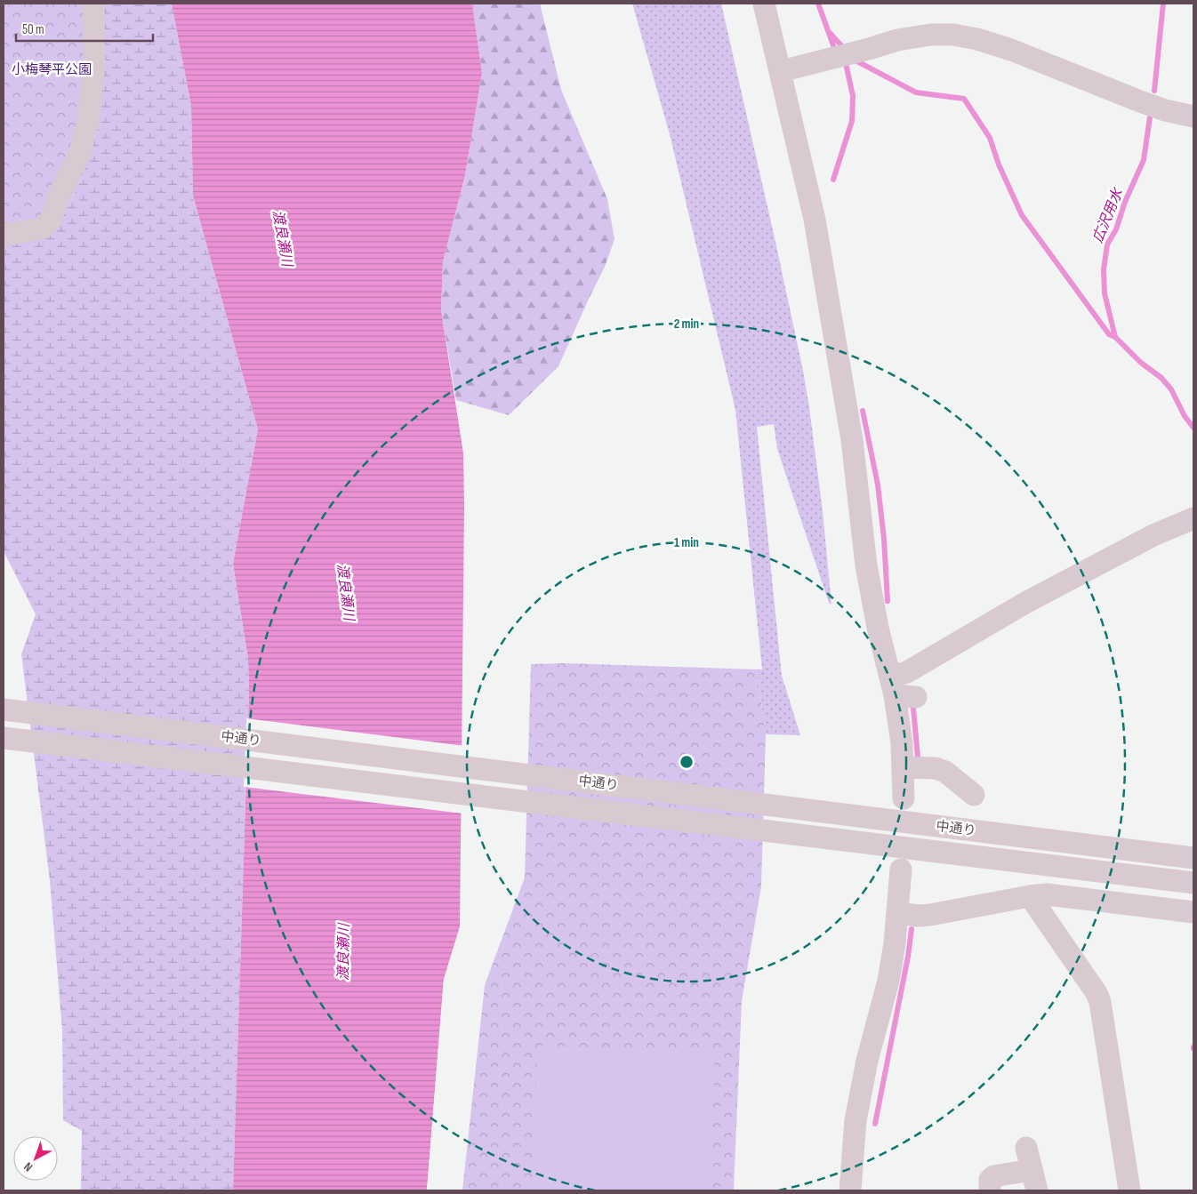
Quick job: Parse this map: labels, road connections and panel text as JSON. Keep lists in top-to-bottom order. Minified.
{"streets":{"street":["中通り"]},"water":["広沢用水","渡良瀬川"],"parks":["小梅琴平公園"],"scale_bar":"50 m","north":"bottom left","rings":["2 min","1 min"]}
